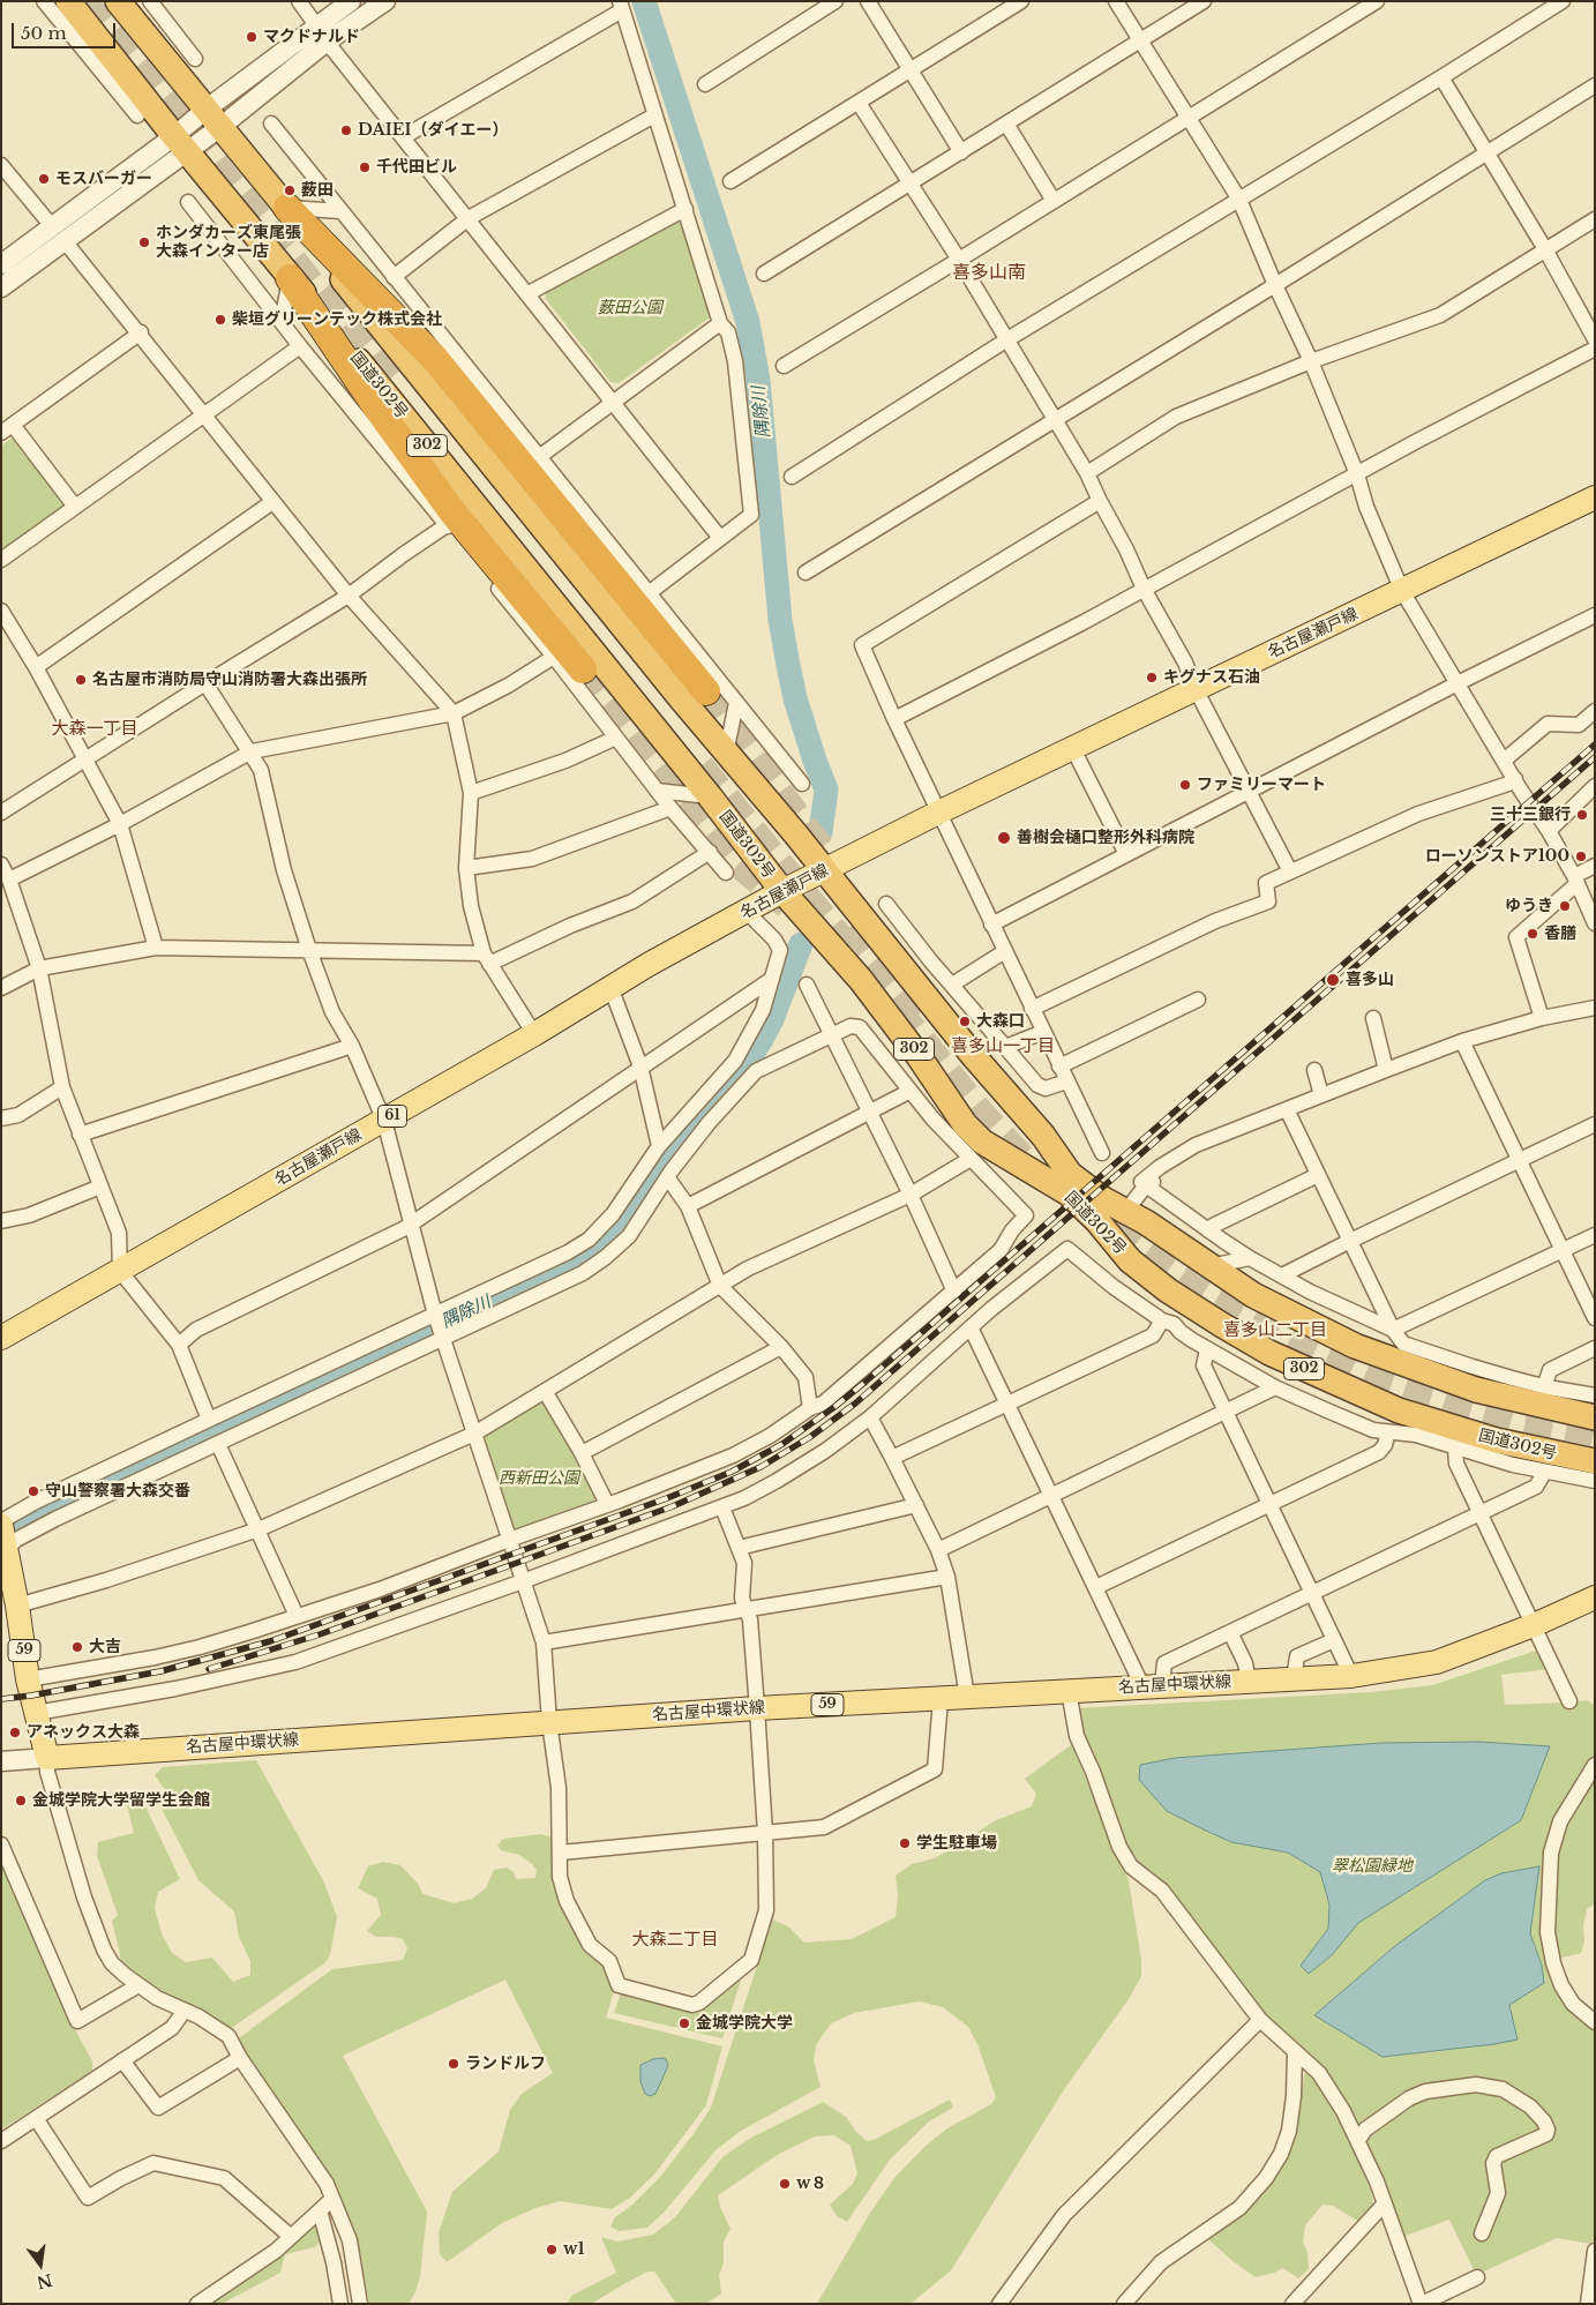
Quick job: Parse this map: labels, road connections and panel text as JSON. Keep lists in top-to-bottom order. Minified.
{"streets":{"highway":["国道302号","302"],"main road":["名古屋瀬戸線","61","59","名古屋中環状線"]},"crossings":[["国道302号","名古屋瀬戸線"],["59","名古屋中環状線"]],"districts":["喜多山南","大森一丁目","喜多山一丁目","喜多山二丁目","大森二丁目"],"water":["隅除川"],"parks":["薮田公園","西新田公園","翠松園緑地"],"places":["マクドナルド","DAIEI（ダイエー）","千代田ビル","モスバーガー","薮田","ホンダカーズ東尾張 大森インター店","柴垣グリーンテック株式会社","キグナス石油","名古屋市消防局守山消防署大森出張所","ファミリーマート","三十三銀行","善樹会樋口整形外科病院","ローソンストア100","ゆうき","香膳","喜多山","大森口","守山警察署大森交番","大吉","アネックス大森","金城学院大学留学生会館","学生駐車場","金城学院大学","ランドルフ","w８","w1"],"scale_bar":"50 m","north":"bottom"}
